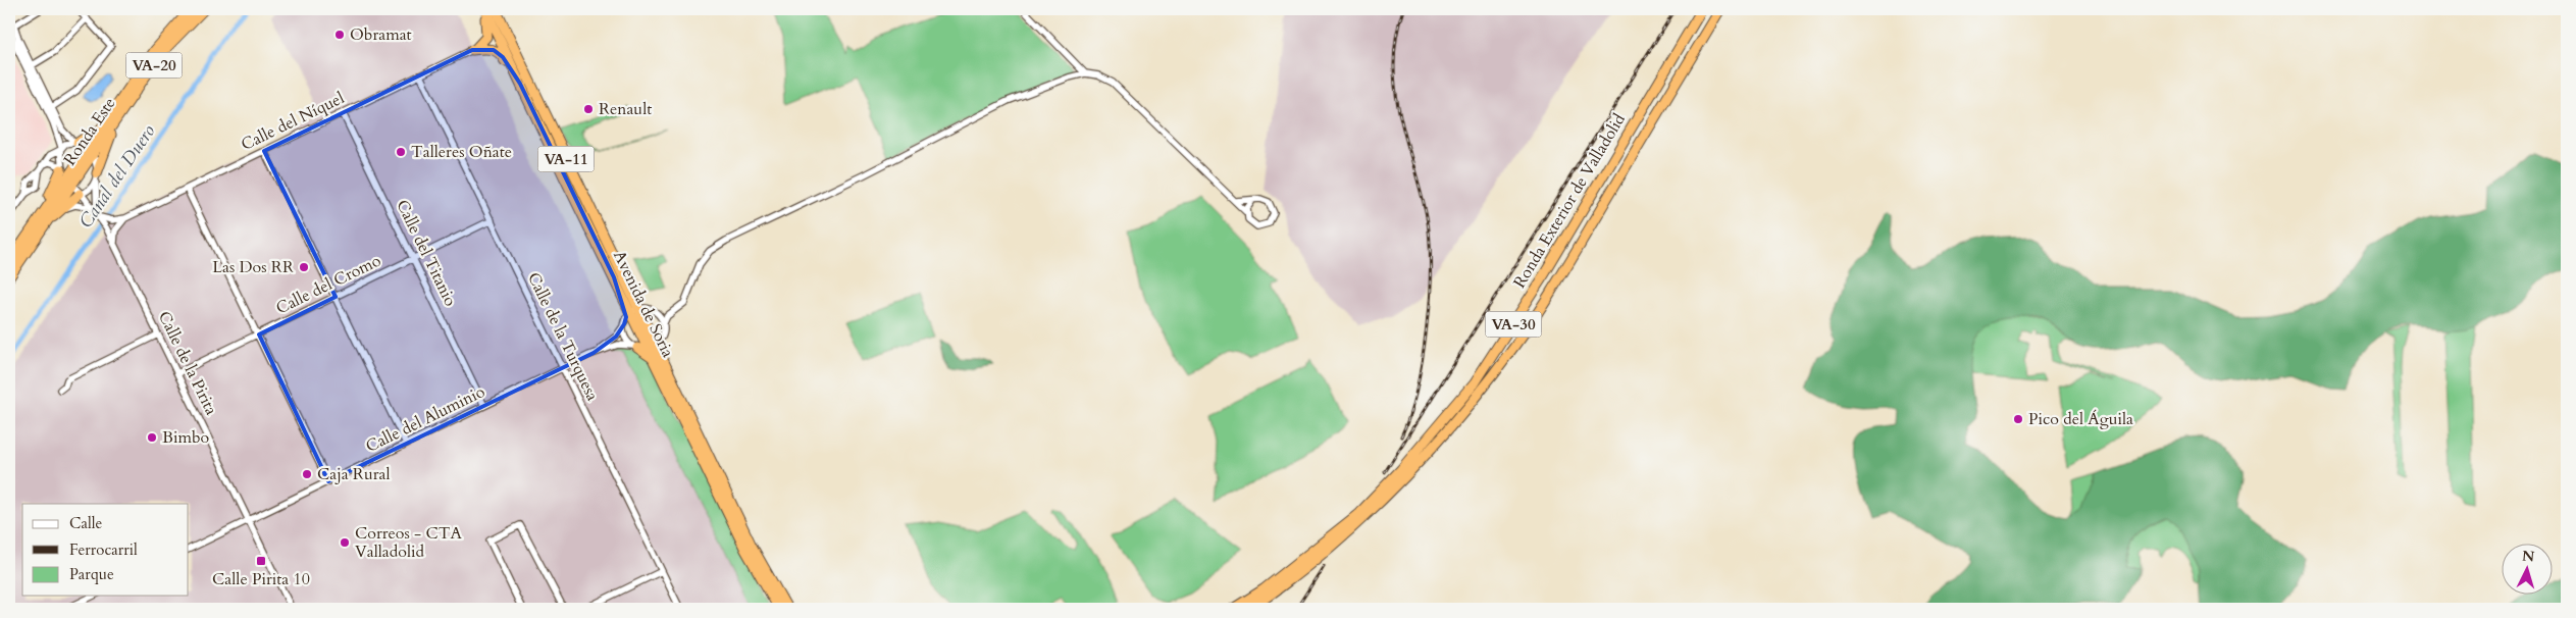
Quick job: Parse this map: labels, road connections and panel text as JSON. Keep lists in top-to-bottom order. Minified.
{"streets":{"highway":["VA-20","Ronda Este","VA-11","Ronda Exterior de Valladolid","Avenida de Soria","VA-30"],"street":["Calle del Níquel","Calle del Titanio","Calle del Cromo","Calle de la Turquesa","Calle de la Pirita","Calle del Aluminio"]},"crossings":[["Calle del Níquel","Calle del Titanio"],["Calle del Níquel","Calle de la Turquesa"],["Calle del Níquel","Calle de la Pirita"],["Ronda Este","Calle de la Pirita"],["Calle del Titanio","Calle del Cromo"],["Calle del Titanio","Calle del Aluminio"],["Calle del Cromo","Calle de la Turquesa"],["Calle del Cromo","Calle de la Pirita"],["Avenida de Soria","Calle del Aluminio"],["Calle de la Turquesa","Calle del Aluminio"],["Calle de la Pirita","Calle del Aluminio"]],"water":["Canal del Duero"],"places":{"other":["Obramat","Renault","Talleres Oñate","Las Dos RR","Pico del Águila","Bimbo","Caja Rural","Correos - CTA Valladolid"],"transit":["Calle Pirita 10"]},"legend":["Calle","Ferrocarril","Parque"],"north":"top"}
